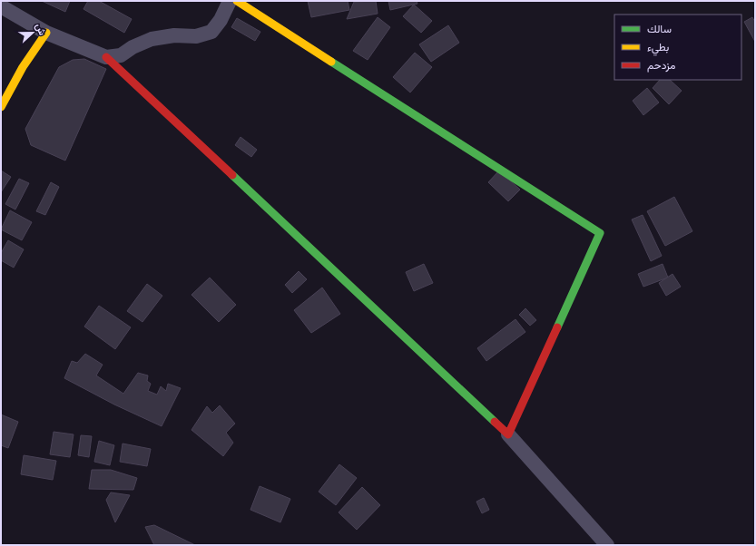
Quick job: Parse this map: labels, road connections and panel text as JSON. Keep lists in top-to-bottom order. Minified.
{"legend":["سالك","بطيء","مزدحم"],"north":"right"}
